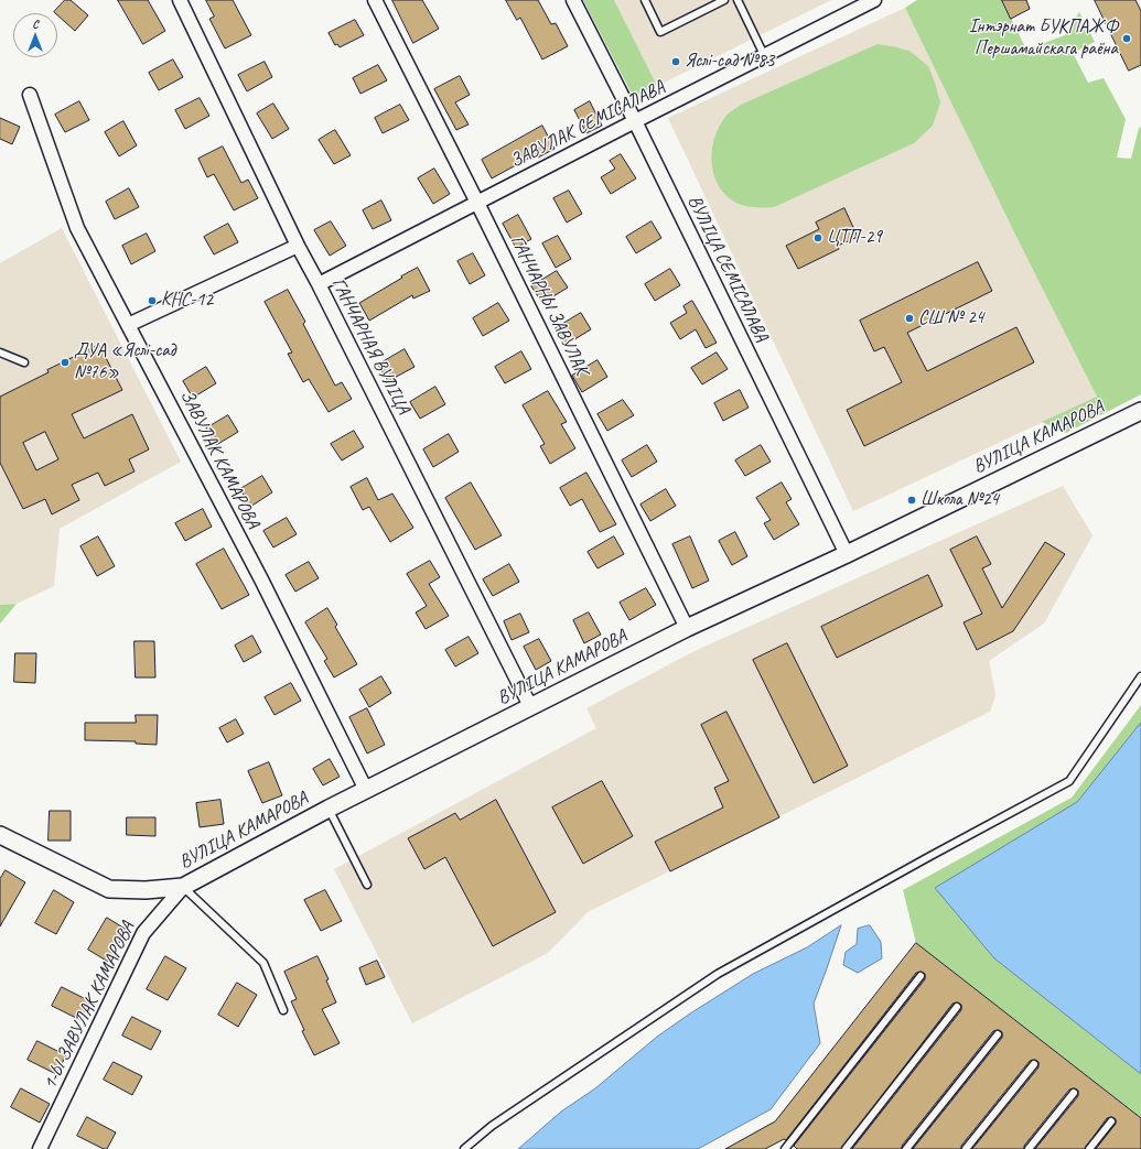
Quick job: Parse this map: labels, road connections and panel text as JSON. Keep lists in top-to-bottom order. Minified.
{"streets":{"street":["ЗАВУЛАК СЕМІСАЛАВА","ВУЛІЦА СЕМІСАЛАВА","ГАНЧАРНЫ ЗАВУЛАК","ГАНЧАРНАЯ ВУЛІЦА","ВУЛІЦА КАМАРОВА","ЗАВУЛАК КАМАРОВА","1-Ы ЗАВУЛАК КАМАРОВА"]},"crossings":[["ЗАВУЛАК СЕМІСАЛАВА","ВУЛІЦА СЕМІСАЛАВА"],["ЗАВУЛАК СЕМІСАЛАВА","ГАНЧАРНЫ ЗАВУЛАК"],["ЗАВУЛАК СЕМІСАЛАВА","ГАНЧАРНАЯ ВУЛІЦА"],["ВУЛІЦА СЕМІСАЛАВА","ВУЛІЦА КАМАРОВА"],["ГАНЧАРНЫ ЗАВУЛАК","ВУЛІЦА КАМАРОВА"],["ГАНЧАРНАЯ ВУЛІЦА","ВУЛІЦА КАМАРОВА"],["ВУЛІЦА КАМАРОВА","ЗАВУЛАК КАМАРОВА"],["ВУЛІЦА КАМАРОВА","1-Ы ЗАВУЛАК КАМАРОВА"]],"places":["Інтэрнат БУКПАЖФ Першамайскага раёна","Яслі-сад №83","ЦТП-29","КНС-12","СШ № 24","ДУА «Яслі-сад №76»","Школа №24"],"north":"top"}
